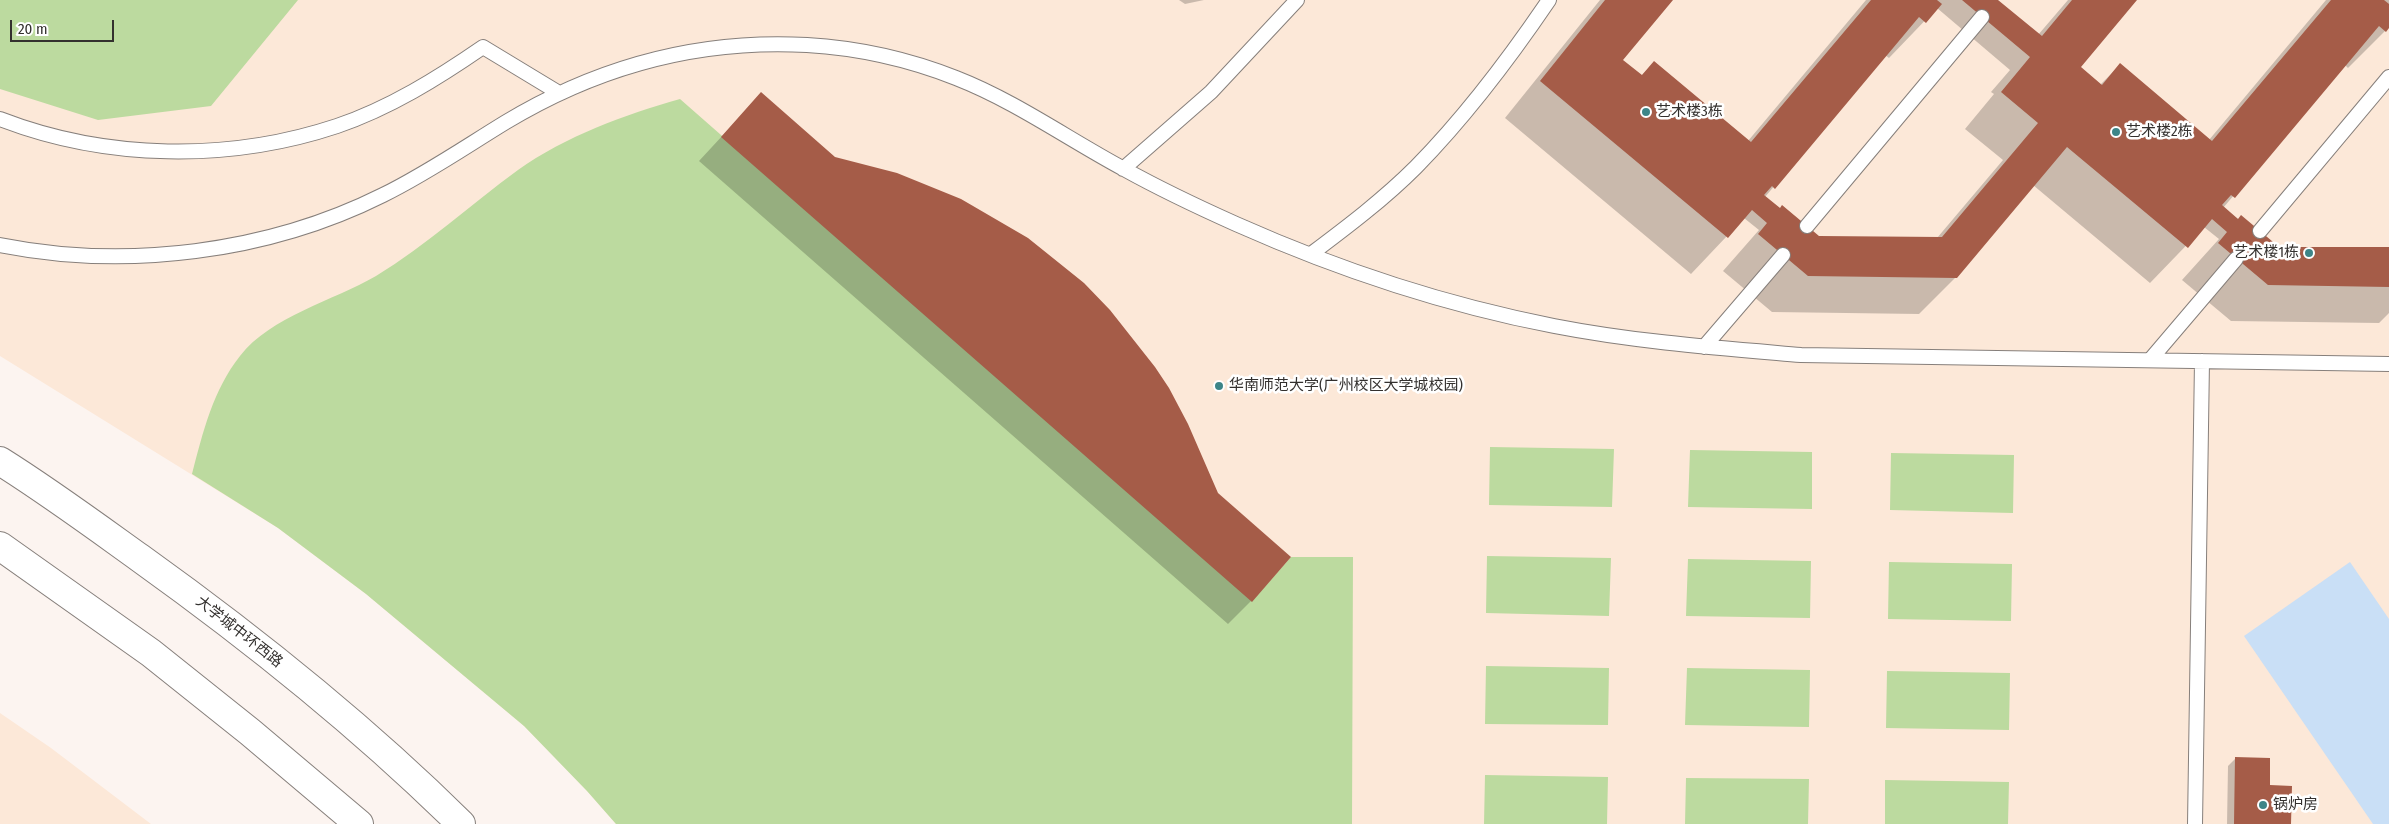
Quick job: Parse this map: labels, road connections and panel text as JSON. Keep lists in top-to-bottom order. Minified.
{"streets":{"main road":["大学城中环西路"]},"places":["艺术楼3栋","艺术楼2栋","艺术楼1栋","华南师范大学(广州校区大学城校园)","锅炉房"],"scale_bar":"20 m"}
